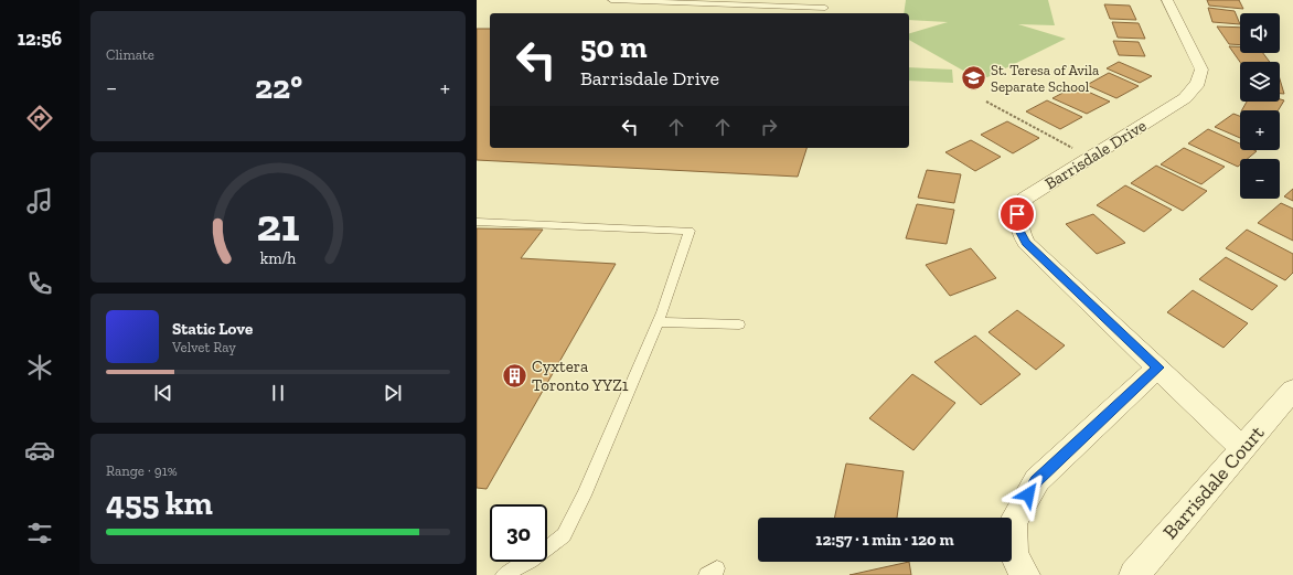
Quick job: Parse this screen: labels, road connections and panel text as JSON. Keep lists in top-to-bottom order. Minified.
{"streets":{"street":["Barrisdale Drive","Barrisdale Court"]},"crossings":[["Barrisdale Drive","Barrisdale Court"]],"places":{"school or university":["St. Teresa of Avila Separate School"],"building":["Cyxtera Toronto YYZ1"]},"page":{"tabs":"12:56","tile":["Climate",["Range · 91%","455 km"]],"map_buttons":["+","−"],"turn":["50 m","Barrisdale Drive"],"heat":["−","22°","+"],"song":["Static Love","Velvet Ray"],"limit":"30","trip":"12:57 · 1 min · 120 m","gauge":["21","km/h"]}}
